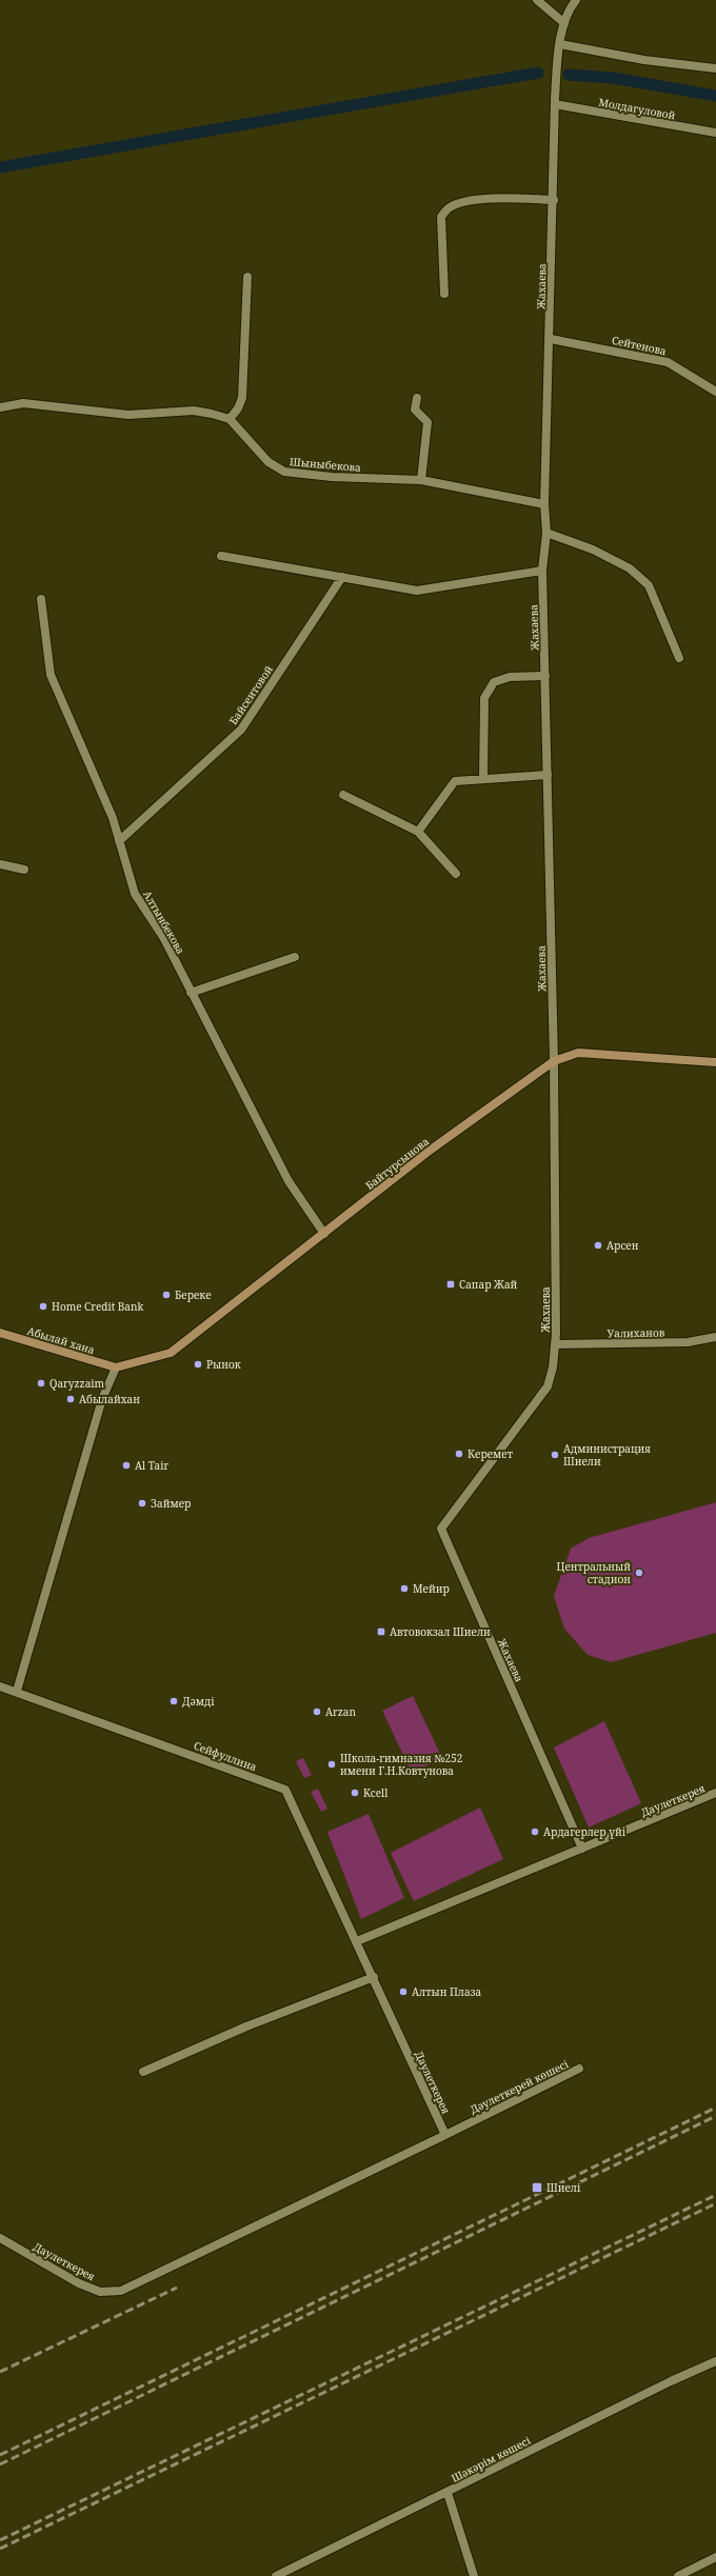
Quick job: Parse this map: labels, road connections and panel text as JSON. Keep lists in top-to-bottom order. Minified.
{"streets":{"main road":["Байтурсынова","Абылай хана"],"street":["Молдагуловой","Жахаева","Сейтенова","Шыныбекова","Байсеитовой","Алтынбекова","Уалиханов","Сейфуллина","Даулеткерея","Дәулеткерей көшесі","Шәкәрім көшесі"]},"crossings":[["Молдагуловой","Жахаева"],["Жахаева","Сейтенова"],["Жахаева","Шыныбекова"],["Жахаева","Байтурсынова"],["Жахаева","Уалиханов"],["Жахаева","Даулеткерея"],["Байсеитовой","Алтынбекова"],["Алтынбекова","Байтурсынова"],["Байтурсынова","Абылай хана"],["Сейфуллина","Даулеткерея"],["Даулеткерея","Дәулеткерей көшесі"]],"places":{"other":["Арсен","Береке","Home Credit Bank","Рынок","Qaryzzaim","Абылайхан","Керемет","Администрация Шиели","Al Tair","Займер","Центральный стадион","Мейир","Дәмді","Arzan","Школа-гимназия №252 имени Г.Н.Ковтунова","Kcell","Ардагерлер үйі","Алтын Плаза"],"transit":["Сапар Жай","Автовокзал Шиели","Шиелі"]}}
